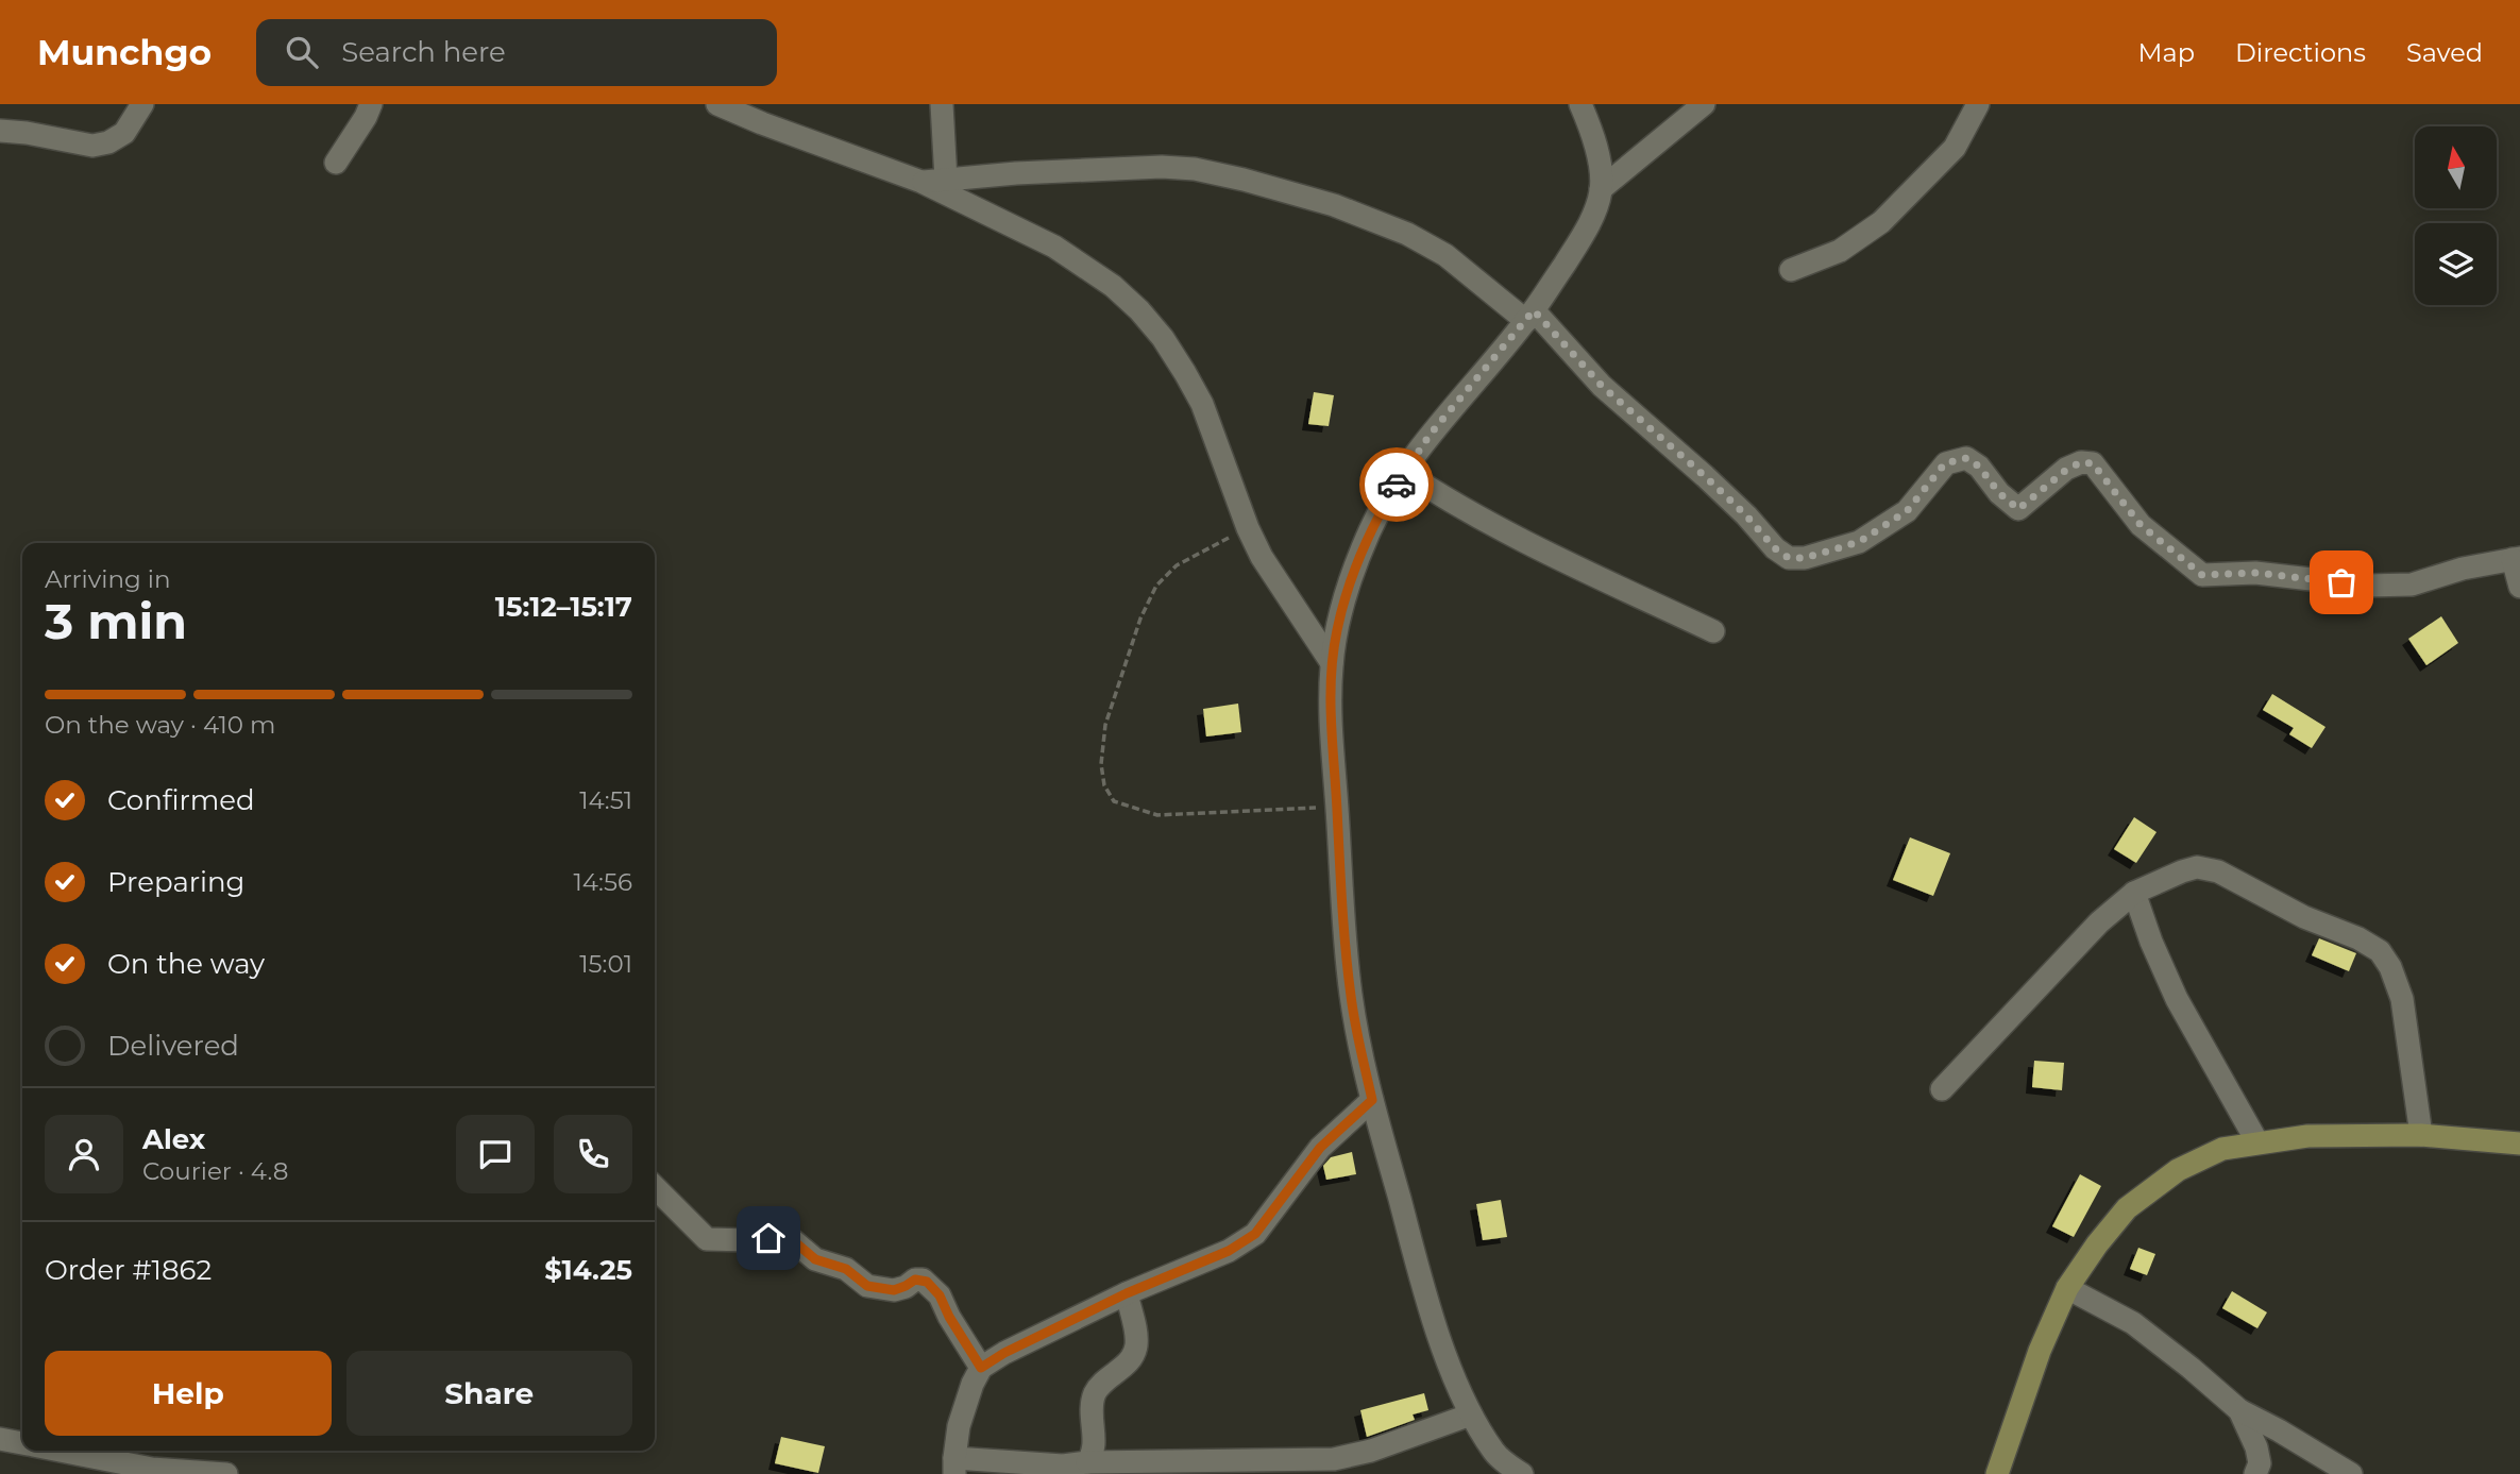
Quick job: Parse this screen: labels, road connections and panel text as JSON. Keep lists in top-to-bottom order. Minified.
{"north":"top","page":{"header":"Munchgo","search":"Search here","nav":["Map","Directions","Saved"],"heading":["3 min","Arriving in","15:12–15:17"],"panel":["Alex","Courier · 4.8","Order #1862","$14.25"],"bar":"On the way · 410 m","list":[["Confirmed","14:51"],["Preparing","14:56"],["On the way","15:01"],"Delivered"],"buttons":["Help","Share"]}}
